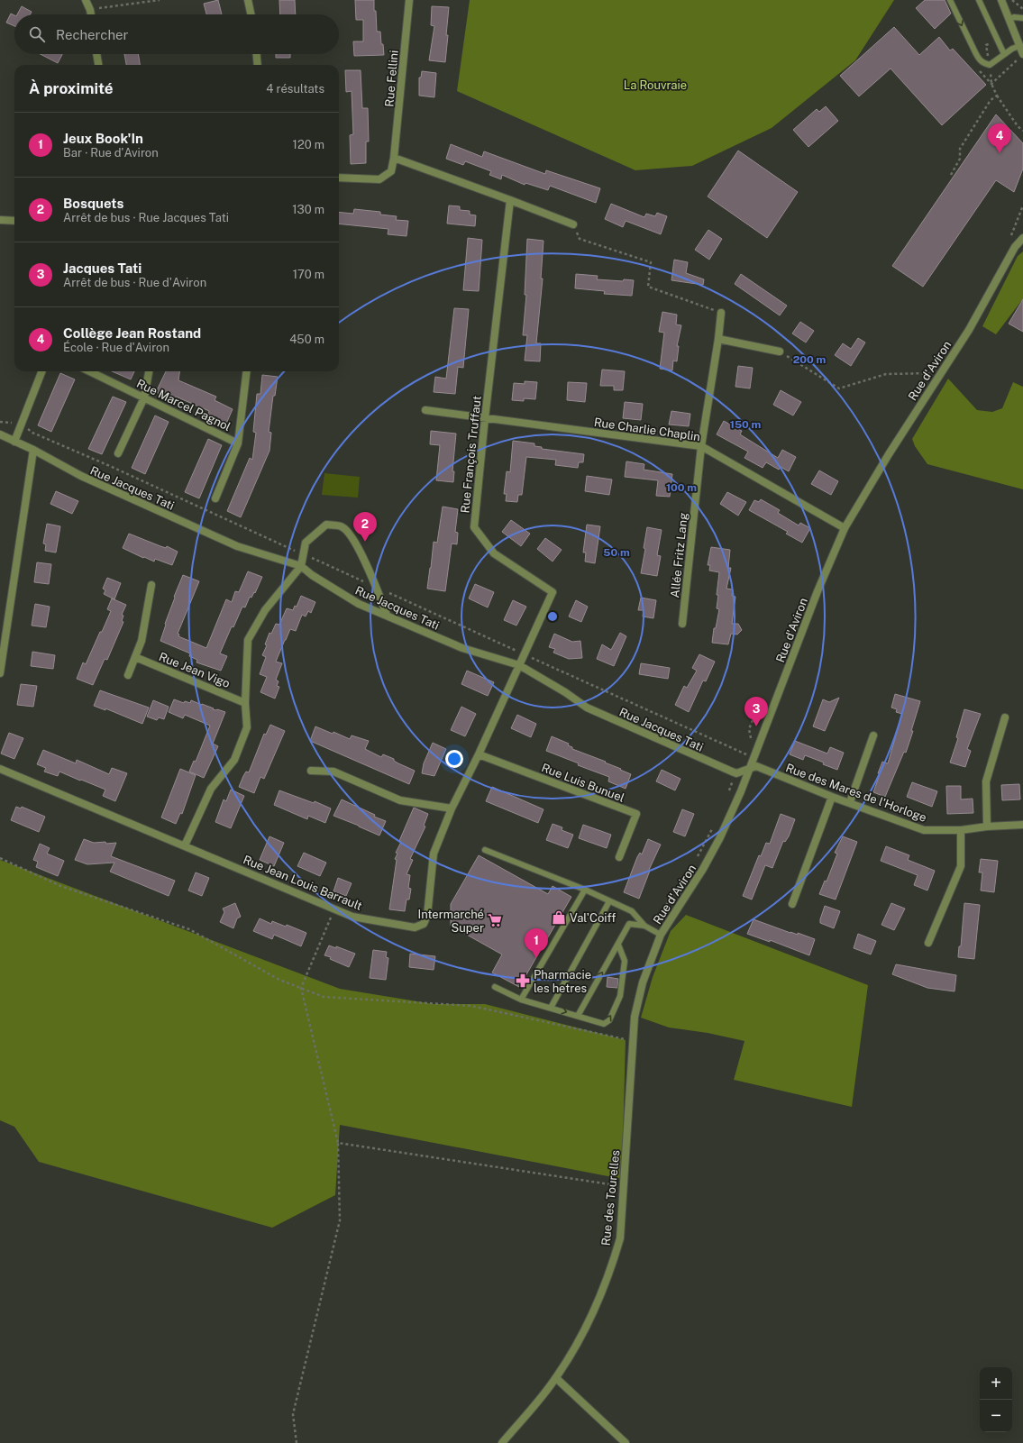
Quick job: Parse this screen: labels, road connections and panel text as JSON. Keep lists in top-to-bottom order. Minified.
{"streets":{"street":["Rue Fellini","Rue d'Aviron","Rue Marcel Pagnol","Rue Charlie Chaplin","Rue François Truffaut","Rue Jacques Tati","Allée Fritz Lang","Rue Jean Vigo","Rue Luis Bunuel","Rue des Mares de l'Horloge","Rue Jean Louis Barrault","Rue des Tourelles"]},"crossings":[["Rue d'Aviron","Rue Charlie Chaplin"],["Rue d'Aviron","Rue Jacques Tati"],["Rue d'Aviron","Rue des Mares de l'Horloge"],["Rue d'Aviron","Rue des Tourelles"],["Rue Charlie Chaplin","Rue François Truffaut"],["Rue Charlie Chaplin","Allée Fritz Lang"],["Rue François Truffaut","Rue Jacques Tati"],["Rue François Truffaut","Rue Jean Louis Barrault"],["Rue Jacques Tati","Rue des Mares de l'Horloge"],["Rue Jacques Tati","Rue Jean Louis Barrault"],["Rue Luis Bunuel","Rue Jean Louis Barrault"]],"parks":["La Rouvraie"],"places":{"shop":["Val'Coiff"],"supermarket":["Intermarché Super"],"pharmacy":["Pharmacie les hetres"]},"page":{"search":"Rechercher","heading":["À proximité","4 résultats"],"list":[{"mark":"1","name":"Jeux Book'In","note":"Bar · Rue d'Aviron","value":"120 m"},{"mark":"2","name":"Bosquets","note":"Arrêt de bus · Rue Jacques Tati","value":"130 m"},{"mark":"3","name":"Jacques Tati","note":"Arrêt de bus · Rue d'Aviron","value":"170 m"},{"mark":"4","name":"Collège Jean Rostand","note":"École · Rue d'Aviron","value":"450 m"}],"pins":["4","2","3","1"],"map_buttons":["+","−"]},"rings":["200 m","150 m","100 m","50 m"]}
